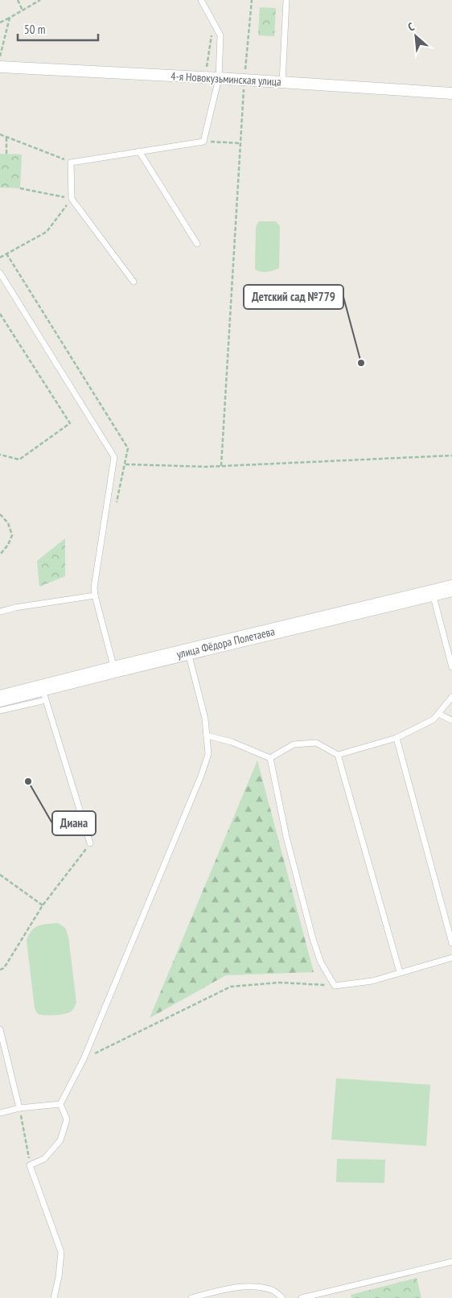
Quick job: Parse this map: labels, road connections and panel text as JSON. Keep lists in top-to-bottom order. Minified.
{"streets":{"main road":["улица Фёдора Полетаева"],"street":["4-я Новокузьминская улица"]},"places":["Детский сад №779","Диана"],"scale_bar":"50 m","north":"top left"}
